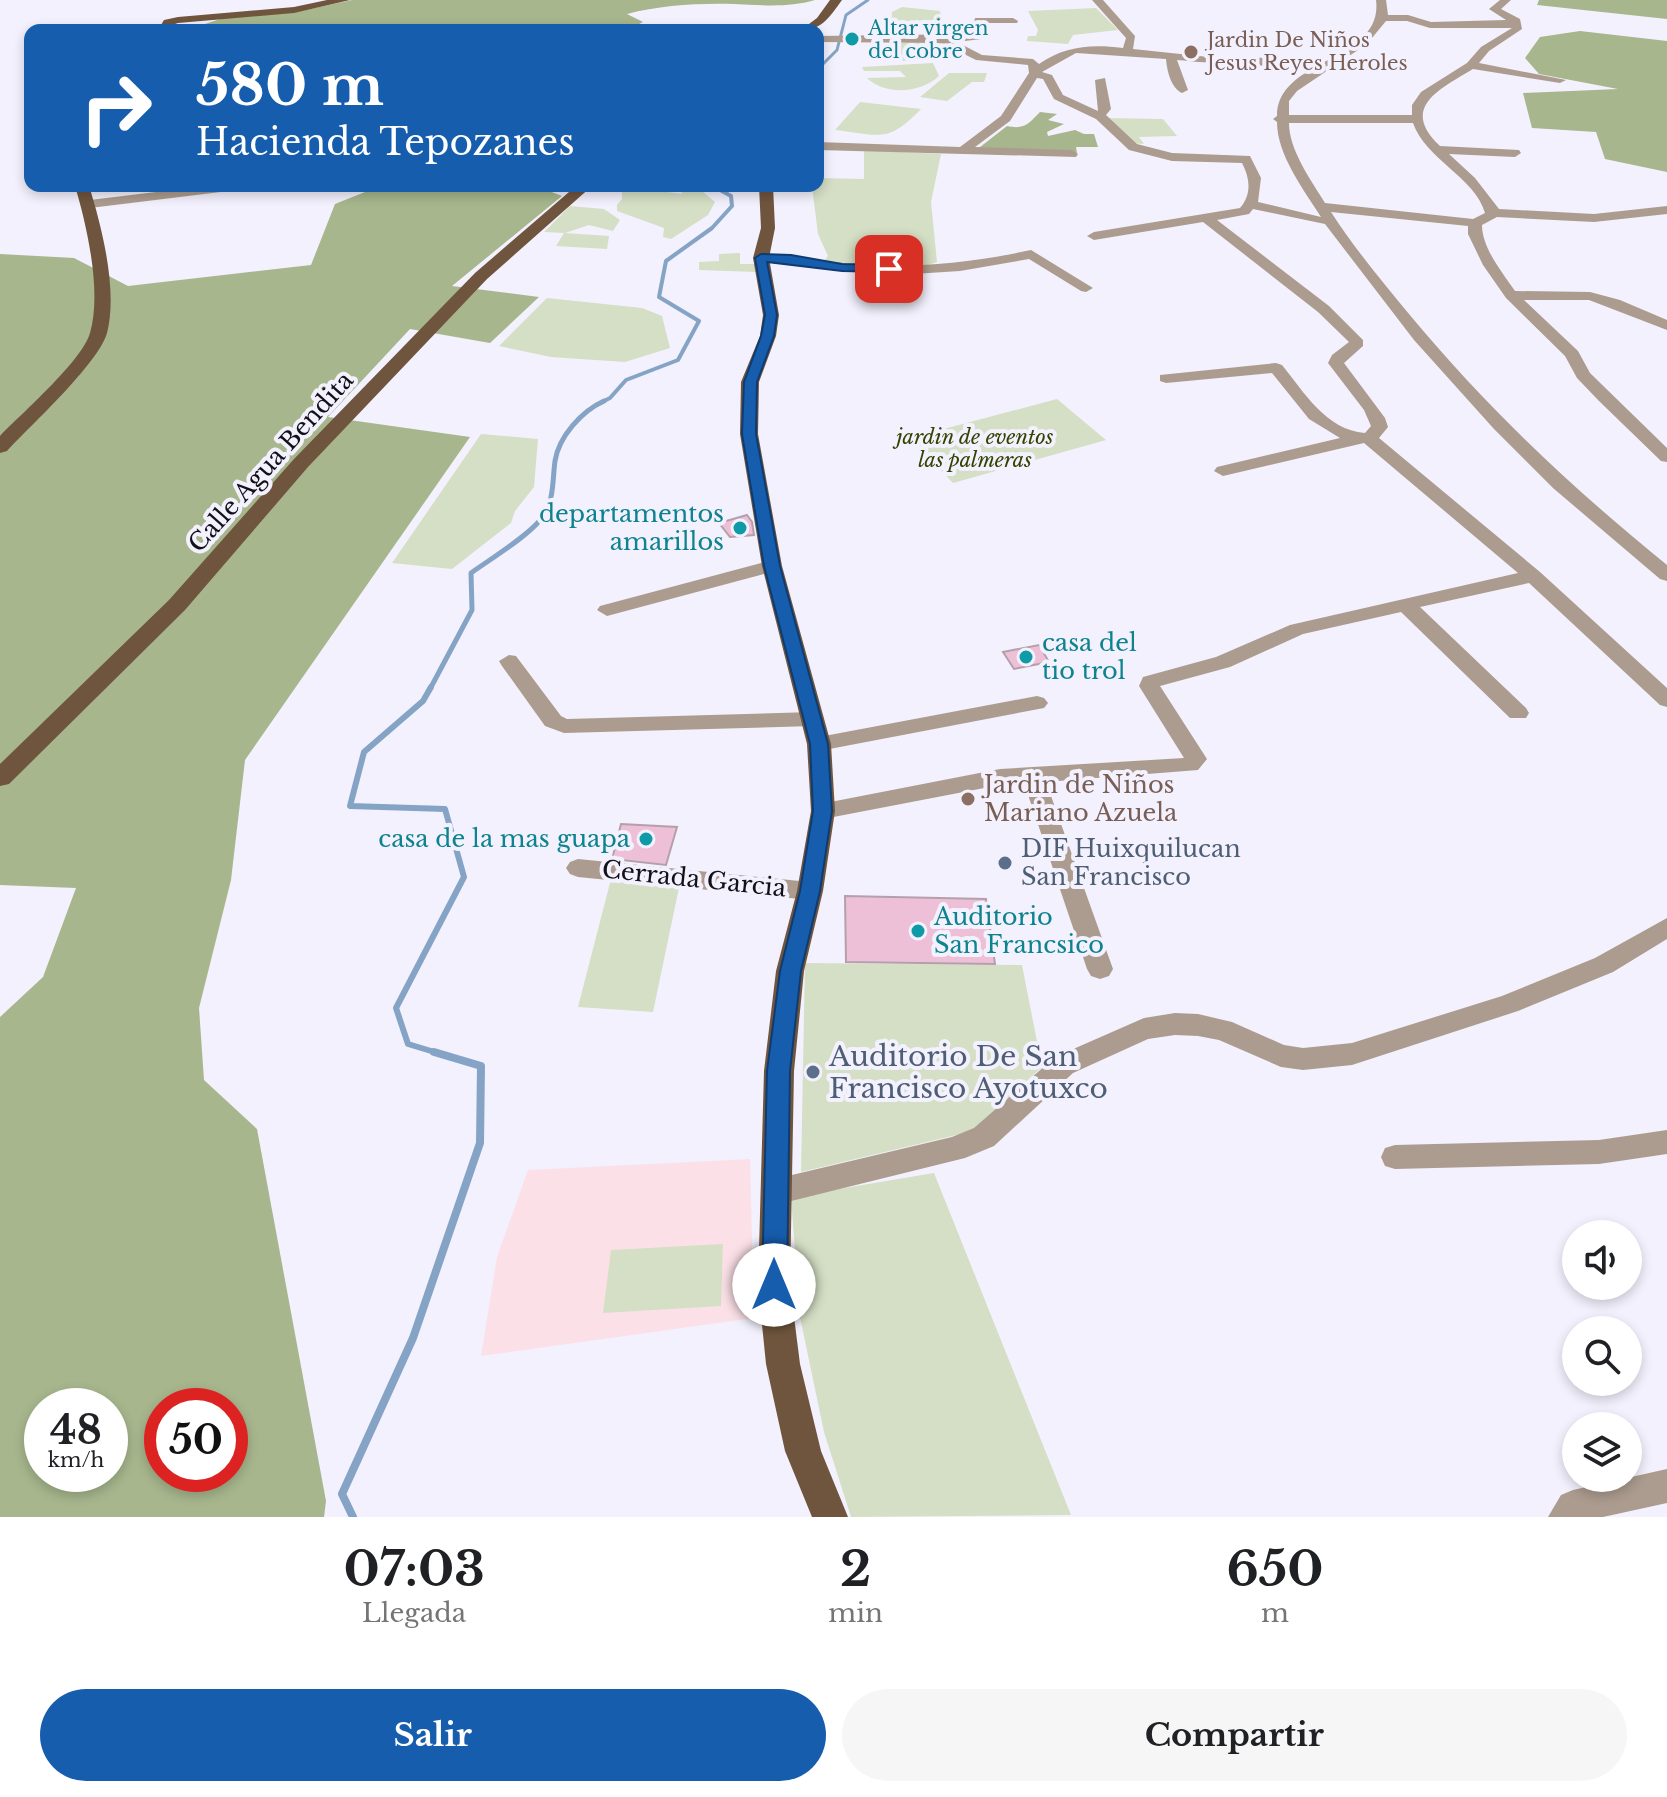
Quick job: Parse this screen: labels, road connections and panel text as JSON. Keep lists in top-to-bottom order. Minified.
{"streets":{"main road":["Calle Agua Bendita"],"street":["Cerrada Garcia"]},"parks":["jardin de eventos las palmeras"],"places":["Altar virgen del cobre","Jardin De Niños Jesus Reyes Heroles","departamentos amarillos","casa del tio trol","Jardin de Niños Mariano Azuela","casa de la mas guapa","DIF Huixquilucan San Francisco","Auditorio San Francsico","Auditorio De San Francisco Ayotuxco"],"page":{"turn":["580 m","Hacienda Tepozanes"],"speed":"48 km/h","limit":"50","eta":["07:03","Llegada","2","min","650","m"],"buttons":["Salir","Compartir"]}}
